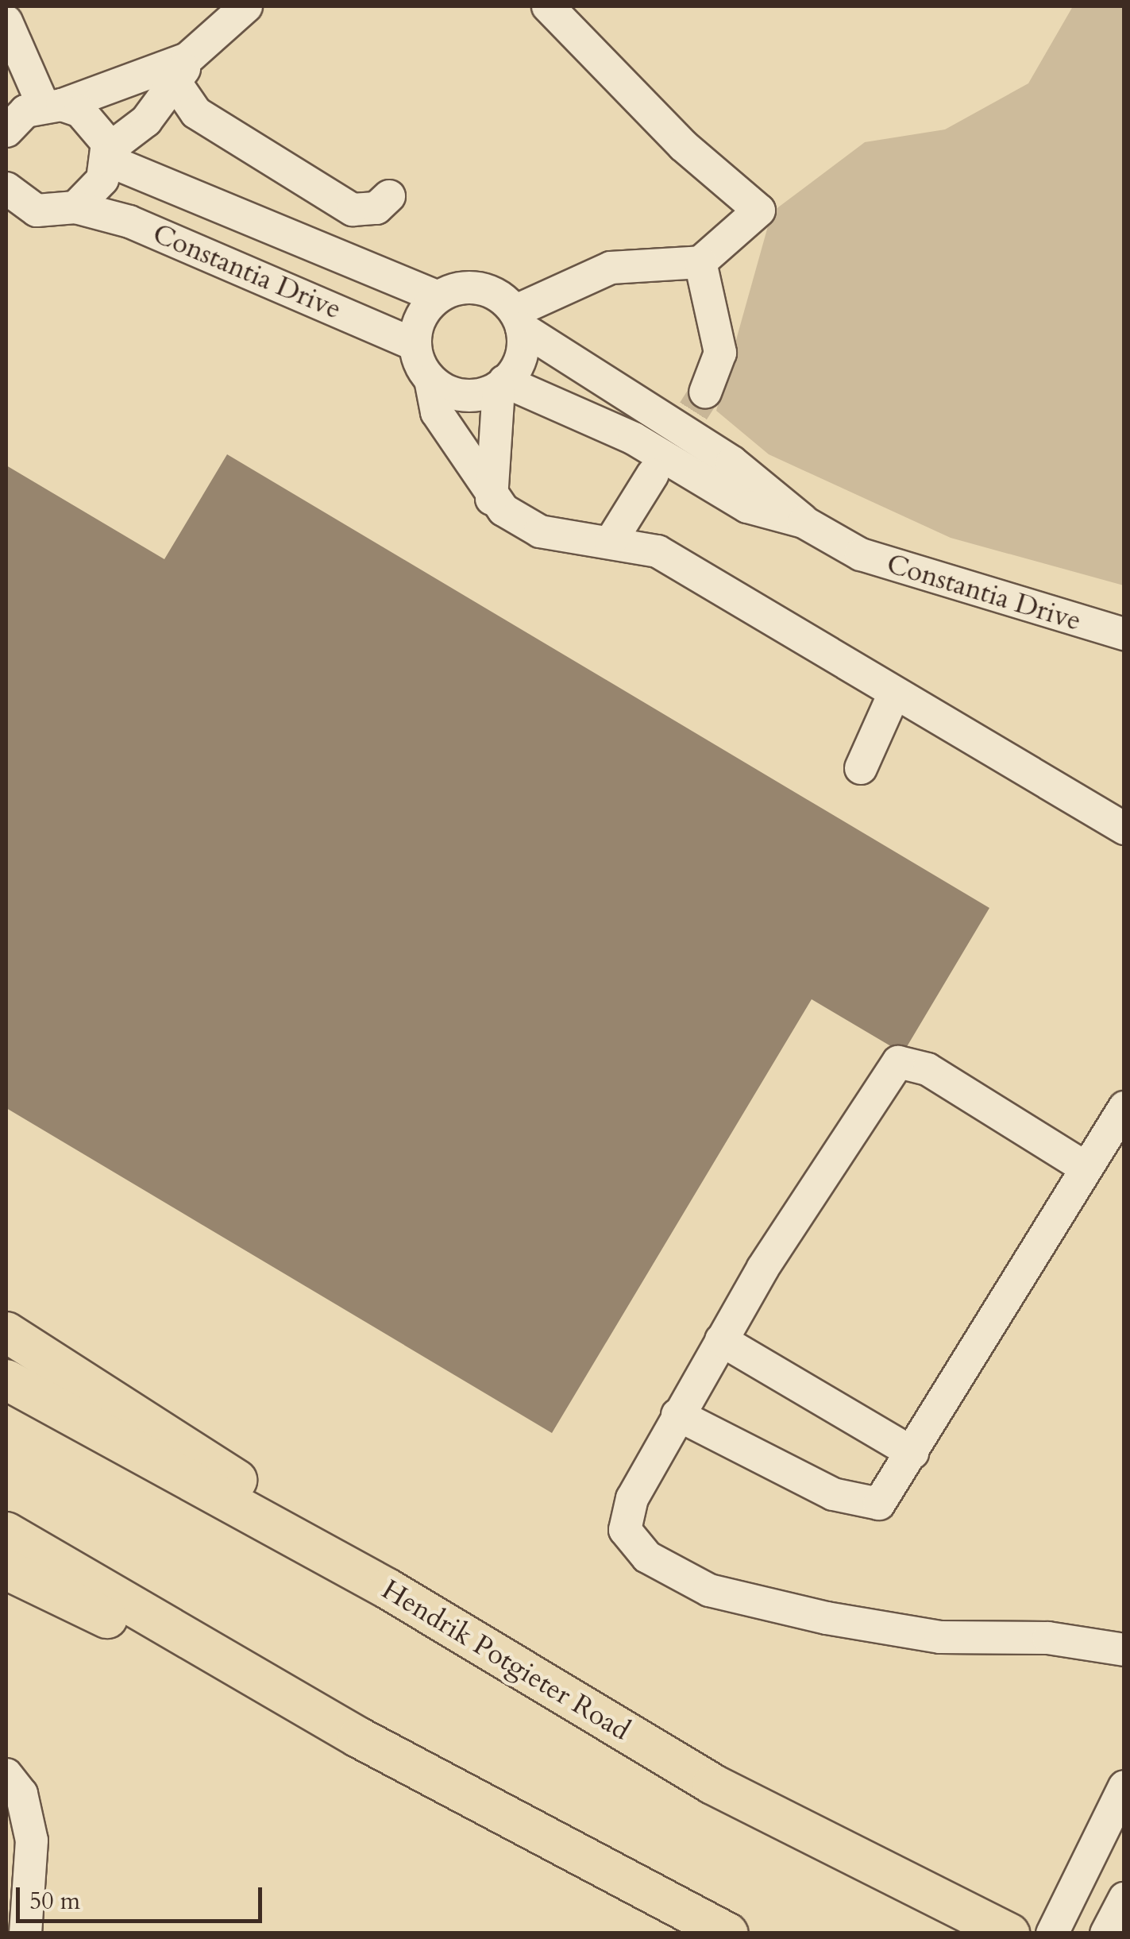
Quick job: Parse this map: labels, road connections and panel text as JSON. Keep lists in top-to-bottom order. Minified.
{"streets":{"main road":["Hendrik Potgieter Road"],"street":["Constantia Drive"]},"scale_bar":"50 m"}
